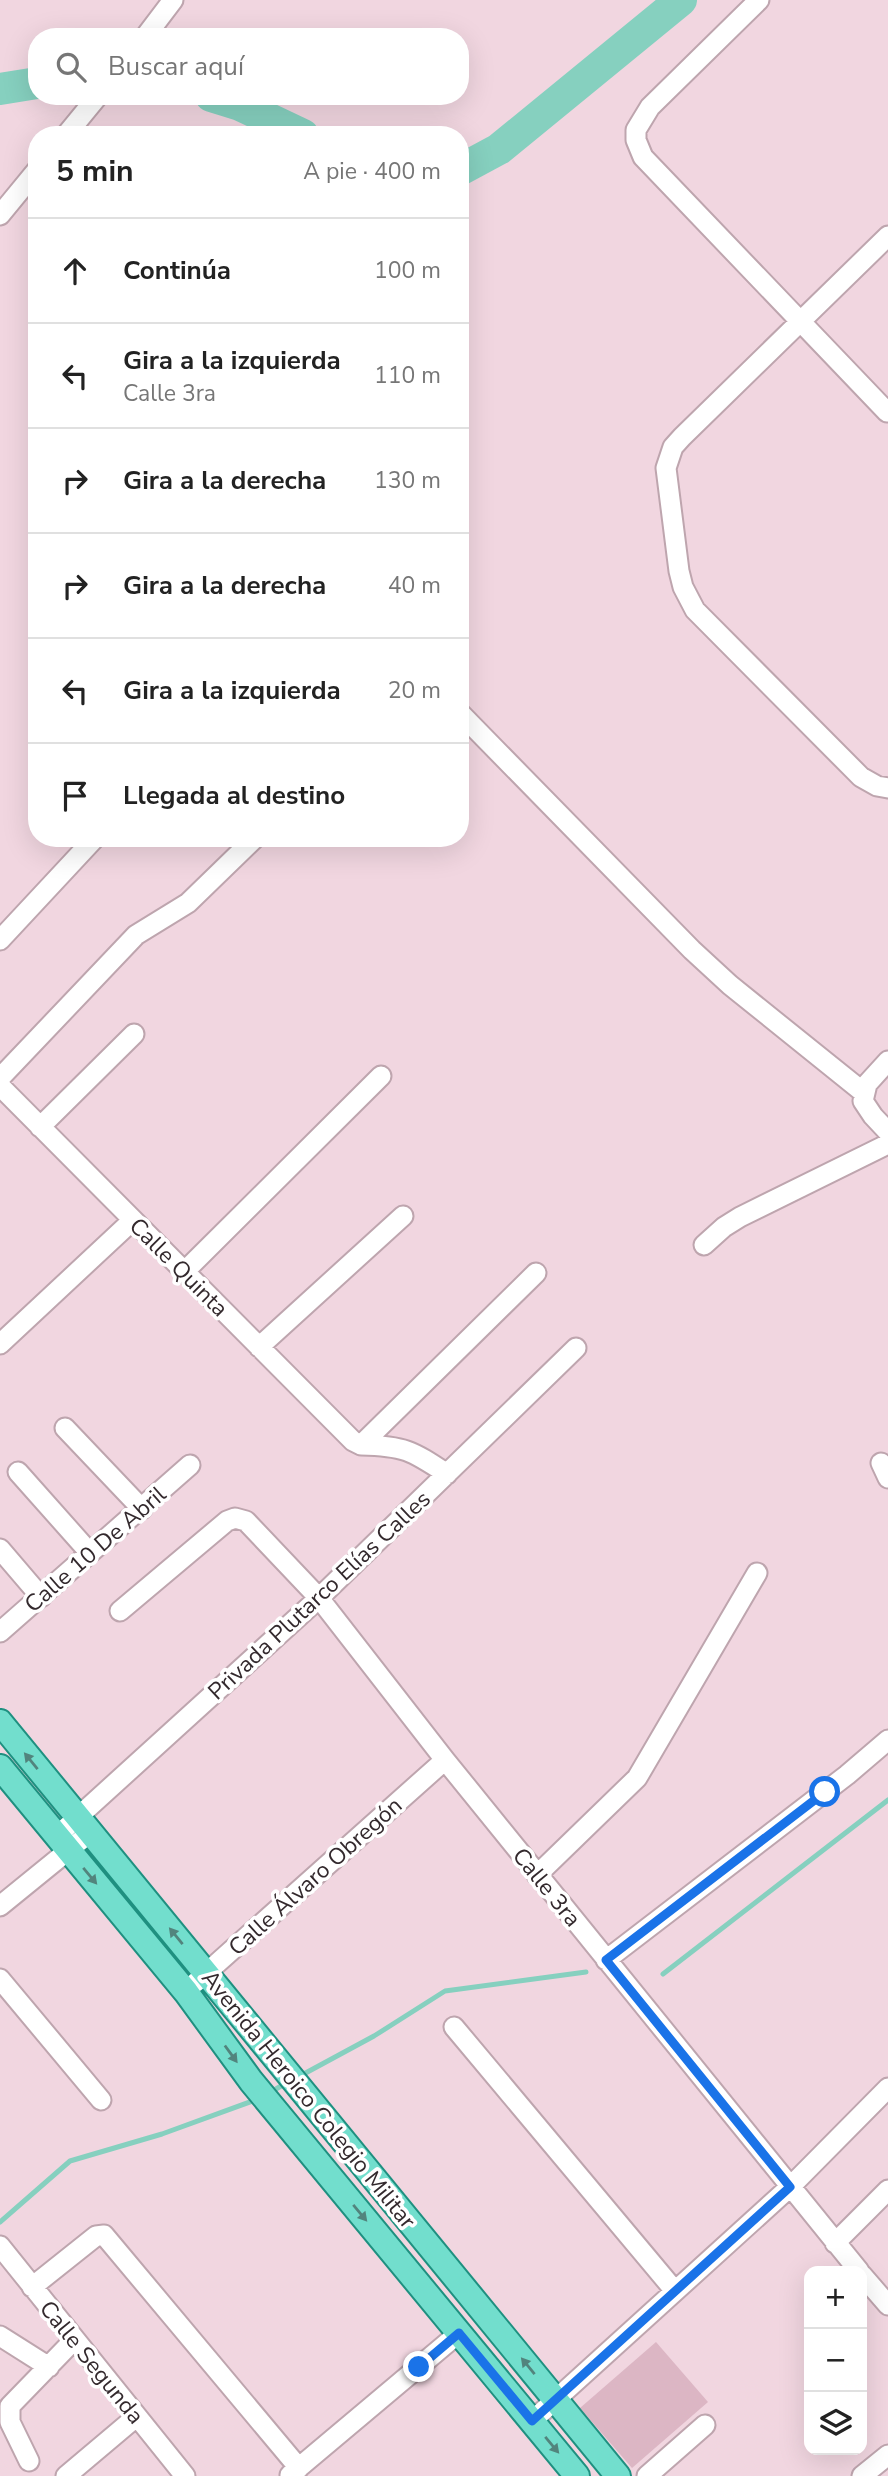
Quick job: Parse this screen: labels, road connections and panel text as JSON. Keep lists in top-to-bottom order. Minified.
{"streets":{"main road":["Avenida Heroico Colegio Militar"],"street":["Calle Quinta","Calle 10 De Abril","Privada Plutarco Elías Calles","Calle Álvaro Obregón","Calle 3ra","Calle Segunda"]},"crossings":[["Privada Plutarco Elías Calles","Calle 3ra"],["Privada Plutarco Elías Calles","Avenida Heroico Colegio Militar"],["Calle Álvaro Obregón","Calle 3ra"],["Calle Álvaro Obregón","Avenida Heroico Colegio Militar"]],"page":{"search":"Buscar aquí","heading":["5 min","A pie · 400 m"],"list":[["Continúa","100 m"],["Gira a la izquierda","Calle 3ra","110 m"],["Gira a la derecha","130 m"],["Gira a la derecha","40 m"],["Gira a la izquierda","20 m"],"Llegada al destino"],"map_buttons":["+","−"]}}
